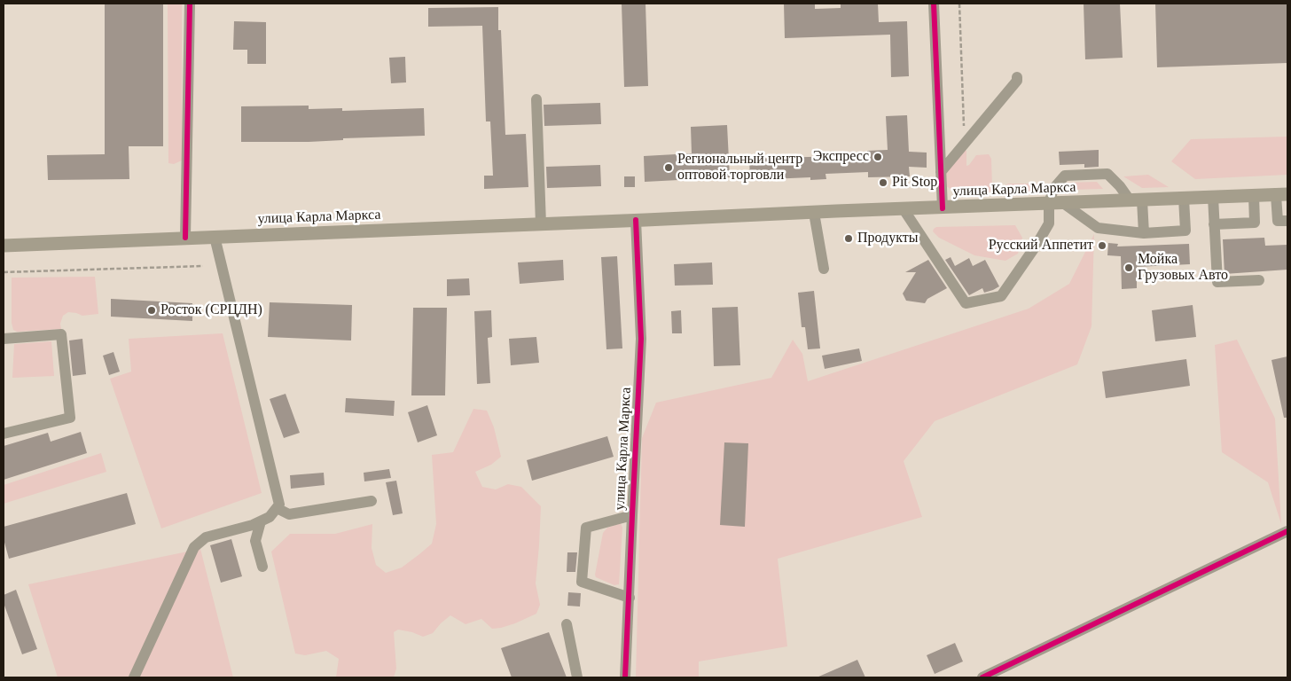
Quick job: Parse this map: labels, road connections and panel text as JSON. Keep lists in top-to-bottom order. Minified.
{"streets":{"main road":["улица Карла Маркса"]},"places":["Экспресс","Региональный центр оптовой торговли","Pit Stop","Продукты","Русский Аппетит","Мойка Грузовых Авто","Росток (СРЦДН)"]}
